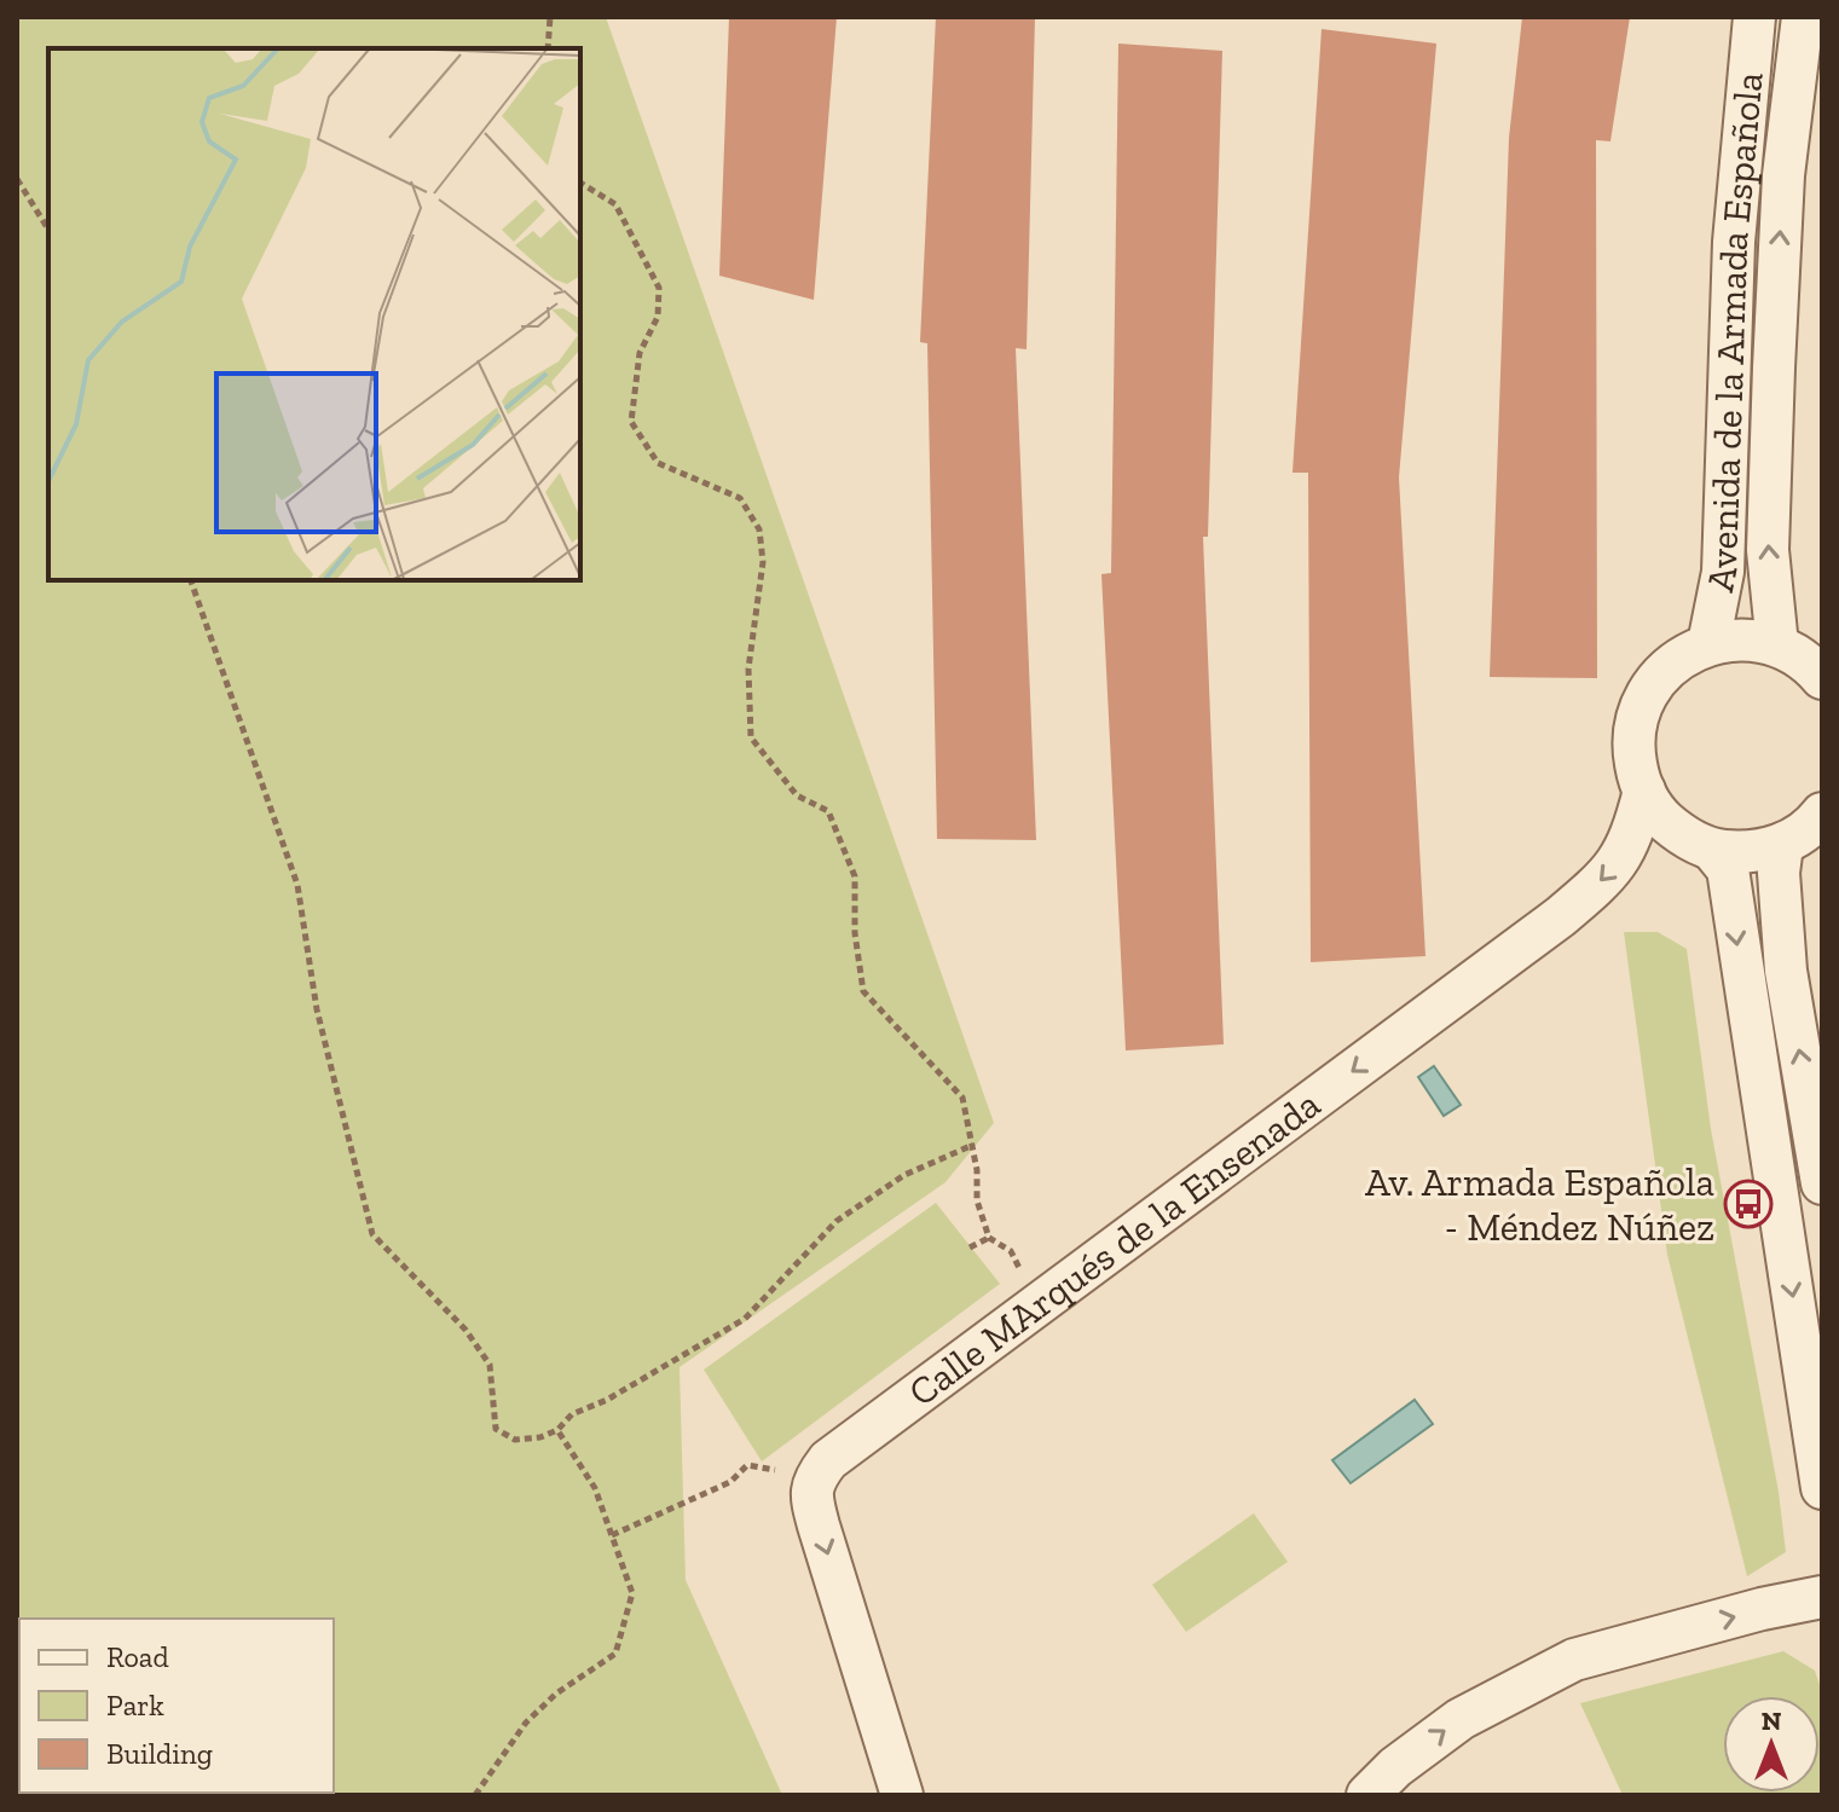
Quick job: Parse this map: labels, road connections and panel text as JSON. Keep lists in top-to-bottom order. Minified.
{"streets":{"street":["Avenida de la Armada Española","Calle MArqués de la Ensenada"]},"one_way":["Calle MArqués de la Ensenada"],"places":{"bus stop":["Av. Armada Española - Méndez Núñez"]},"legend":["Road","Park","Building"],"north":"top"}
